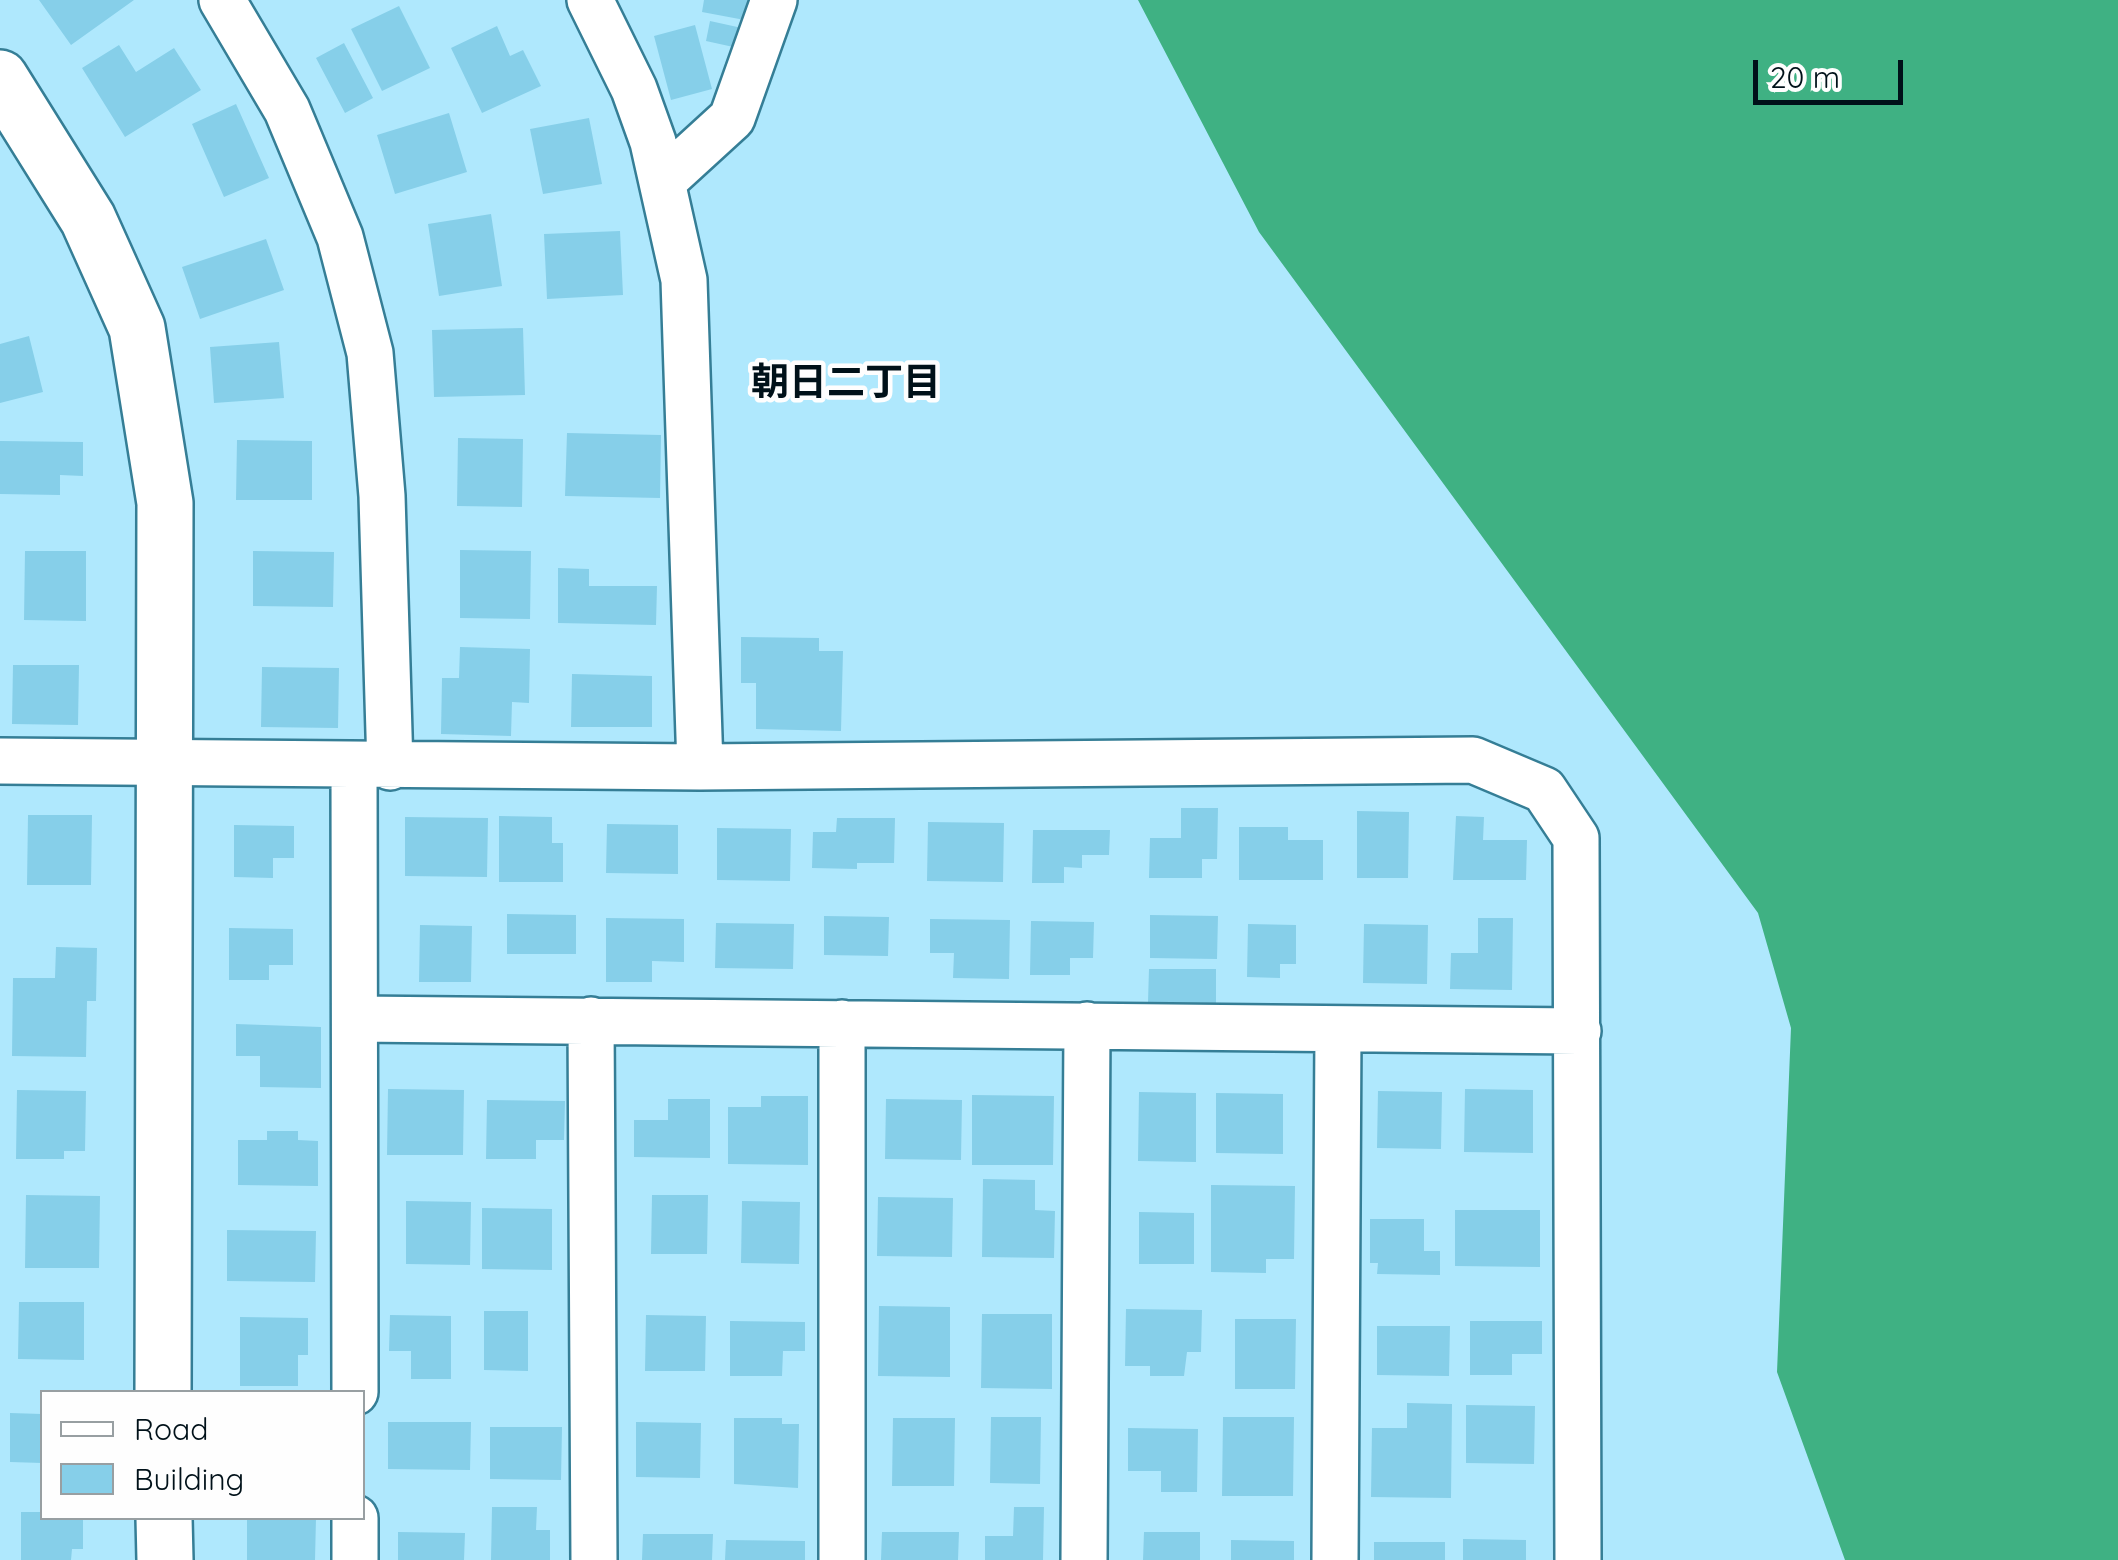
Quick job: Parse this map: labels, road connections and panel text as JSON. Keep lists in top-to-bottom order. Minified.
{"districts":["朝日二丁目"],"legend":["Road","Building"],"scale_bar":"20 m"}
